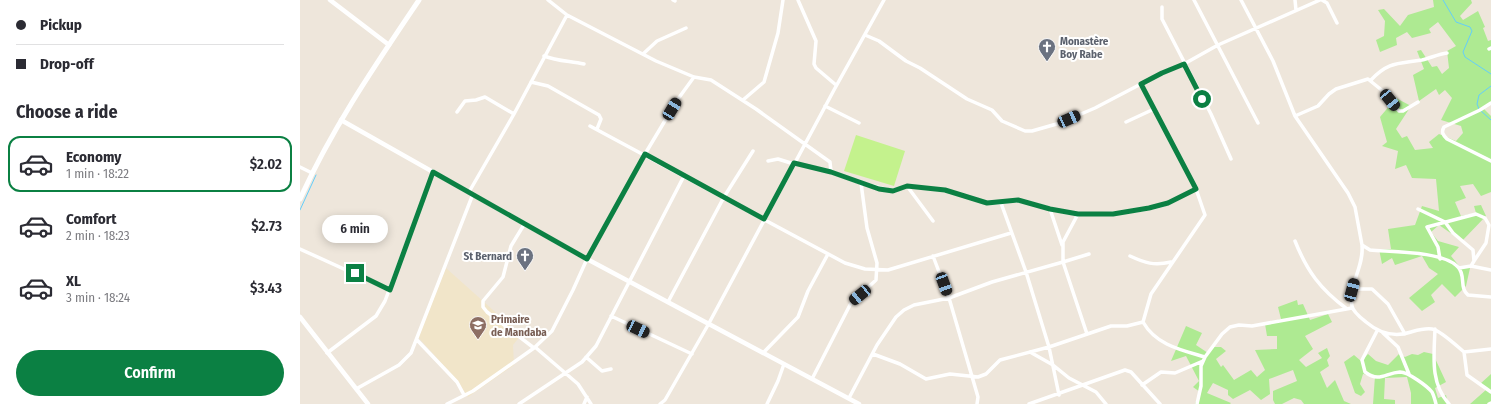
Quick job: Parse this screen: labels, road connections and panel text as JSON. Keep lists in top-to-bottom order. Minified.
{"places":{"church":["Monastère Boy Rabe","St Bernard"],"school or university":["Primaire de Mandaba"]},"page":{"banner":["Pickup","Drop-off"],"heading":"Choose a ride","list":[{"name":"Economy","note":"1 min · 18:22","value":"$2.02"},{"name":"Comfort","note":"2 min · 18:23","value":"$2.73"},{"name":"XL","note":"3 min · 18:24","value":"$3.43"}],"bubble":"6 min","buttons":"Confirm"}}
